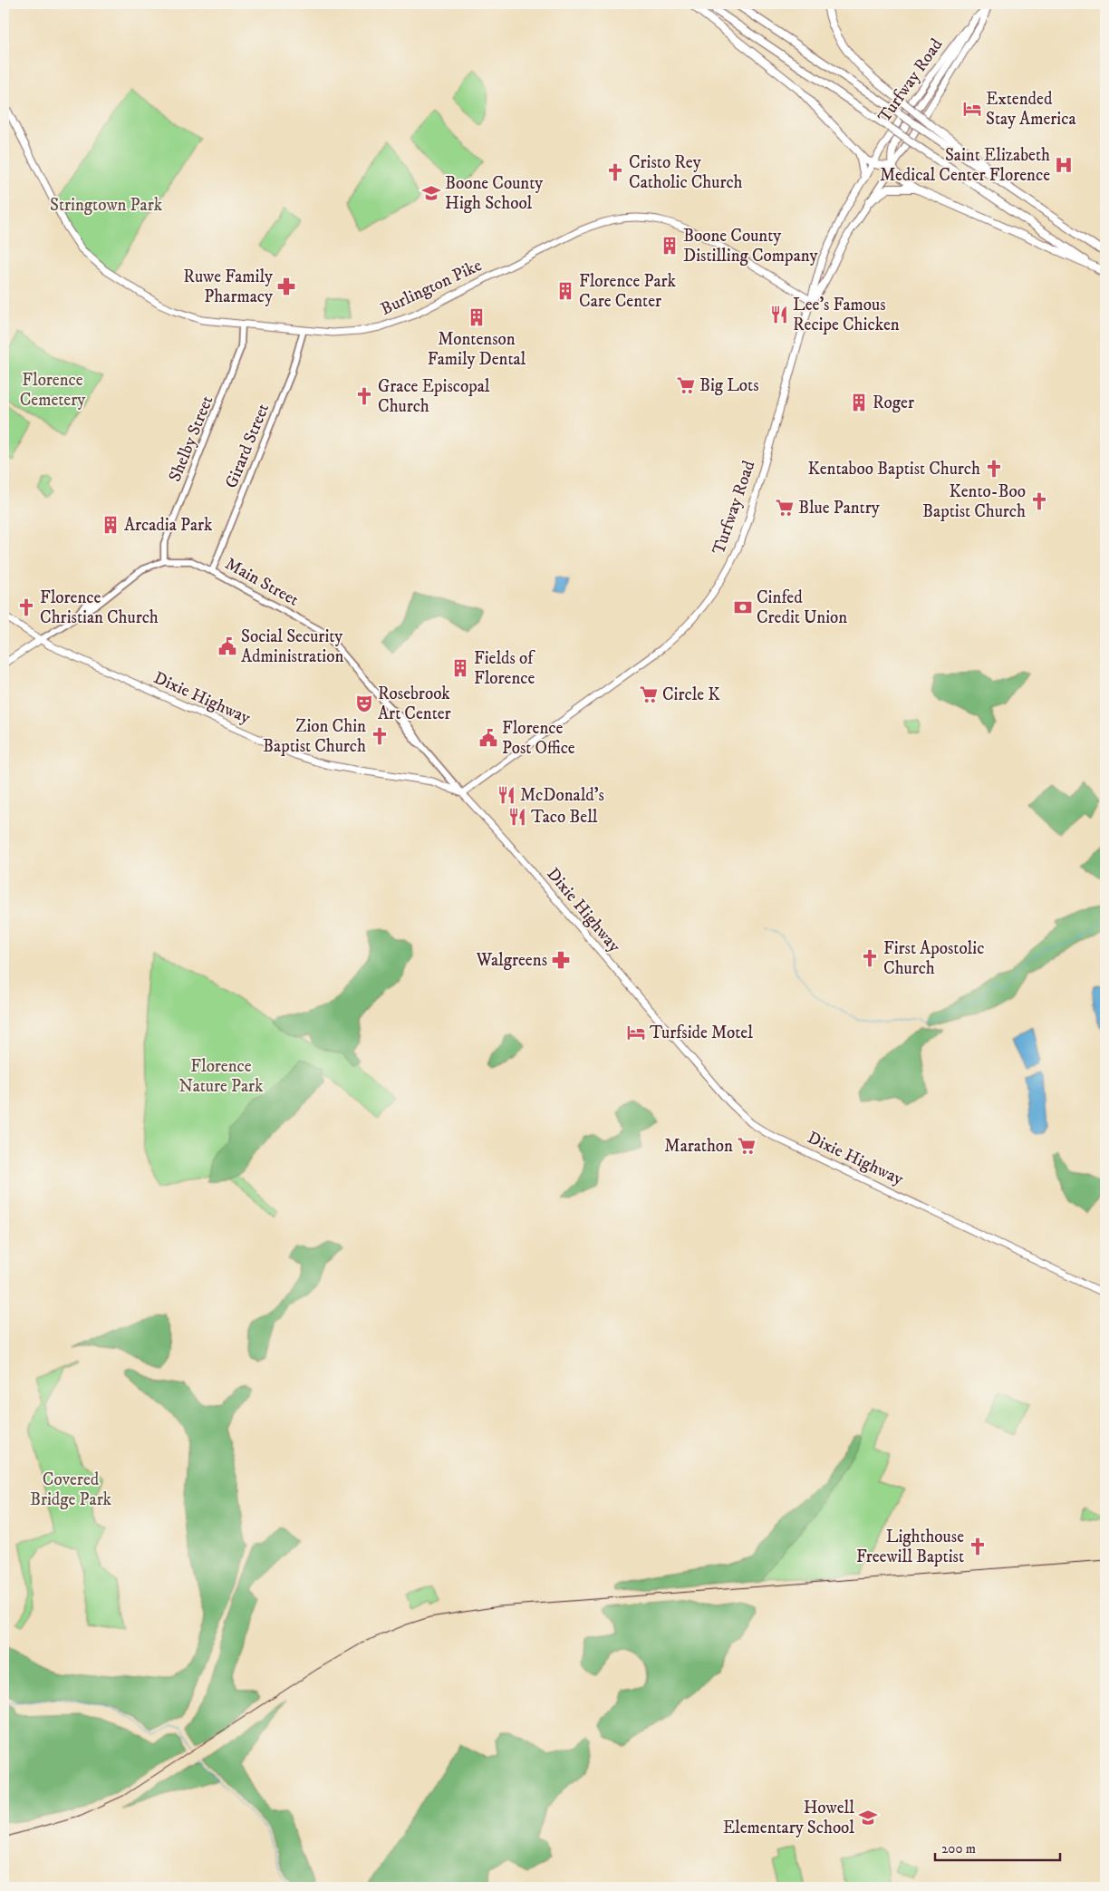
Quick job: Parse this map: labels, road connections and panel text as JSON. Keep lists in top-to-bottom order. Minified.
{"streets":{"main road":["Turfway Road","Burlington Pike","Dixie Highway"],"street":["Shelby Street","Girard Street","Main Street"]},"crossings":[["Turfway Road","Burlington Pike"],["Turfway Road","Main Street"],["Turfway Road","Dixie Highway"],["Burlington Pike","Shelby Street"],["Burlington Pike","Girard Street"],["Shelby Street","Main Street"],["Girard Street","Main Street"],["Main Street","Dixie Highway"]],"parks":["Stringtown Park","Florence Cemetery","Florence Nature Park","Covered Bridge Park"],"places":{"hotel":["Extended Stay America","Turfside Motel"],"hospital":["Saint Elizabeth Medical Center Florence"],"church":["Cristo Rey Catholic Church","Grace Episcopal Church","Kentaboo Baptist Church","Kento-Boo Baptist Church","Florence Christian Church","Zion Chin Baptist Church","First Apostolic Church","Lighthouse Freewill Baptist"],"school or university":["Boone County High School","Howell Elementary School"],"building":["Boone County Distilling Company","Florence Park Care Center","Montenson Family Dental","Roger","Arcadia Park","Fields of Florence"],"pharmacy":["Ruwe Family Pharmacy","Walgreens"],"restaurant":["Lee's Famous Recipe Chicken","McDonald's","Taco Bell"],"supermarket":["Big Lots","Blue Pantry","Circle K","Marathon"],"bank":["Cinfed Credit Union"],"public building":["Social Security Administration","Florence Post Office"],"theatre":["Rosebrook Art Center"]},"scale_bar":"200 m"}
